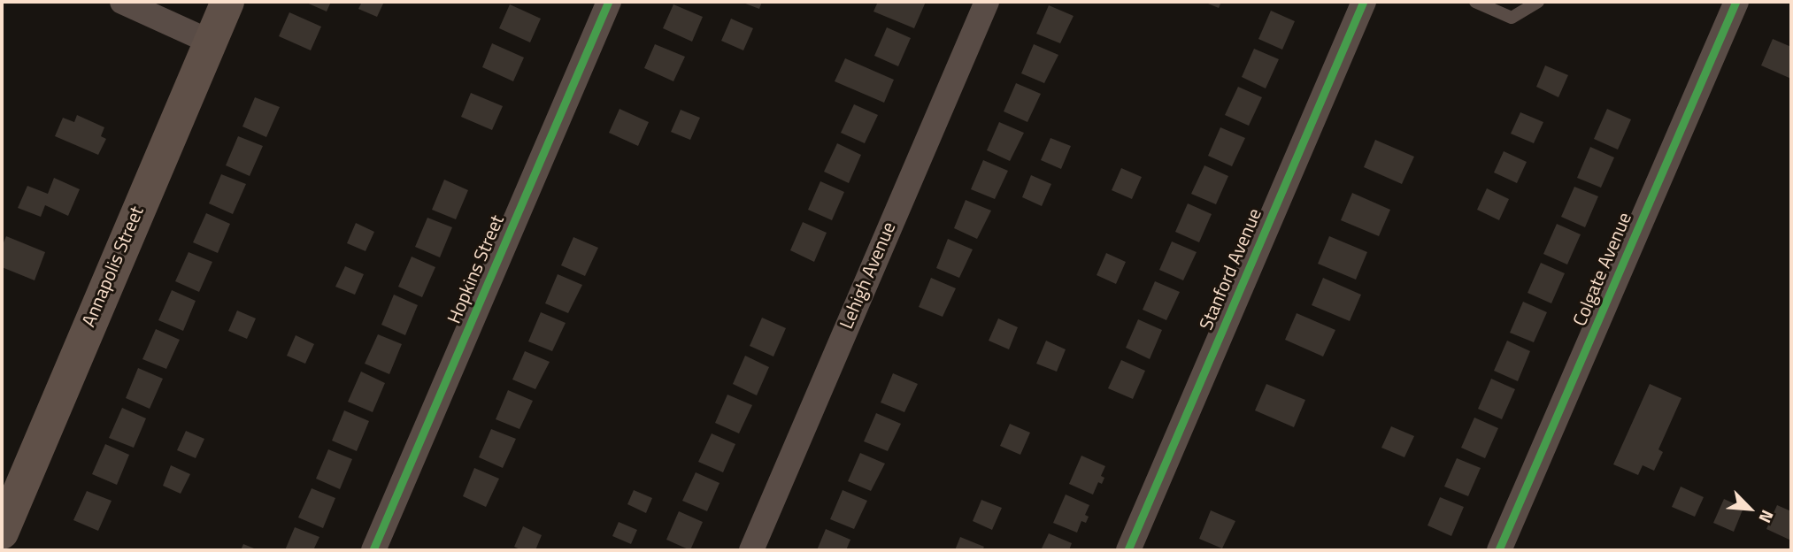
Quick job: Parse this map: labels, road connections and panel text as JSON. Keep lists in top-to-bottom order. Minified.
{"streets":{"street":["Annapolis Street","Hopkins Street","Stanford Avenue","Colgate Avenue","Lehigh Avenue"]},"north":"bottom right"}
